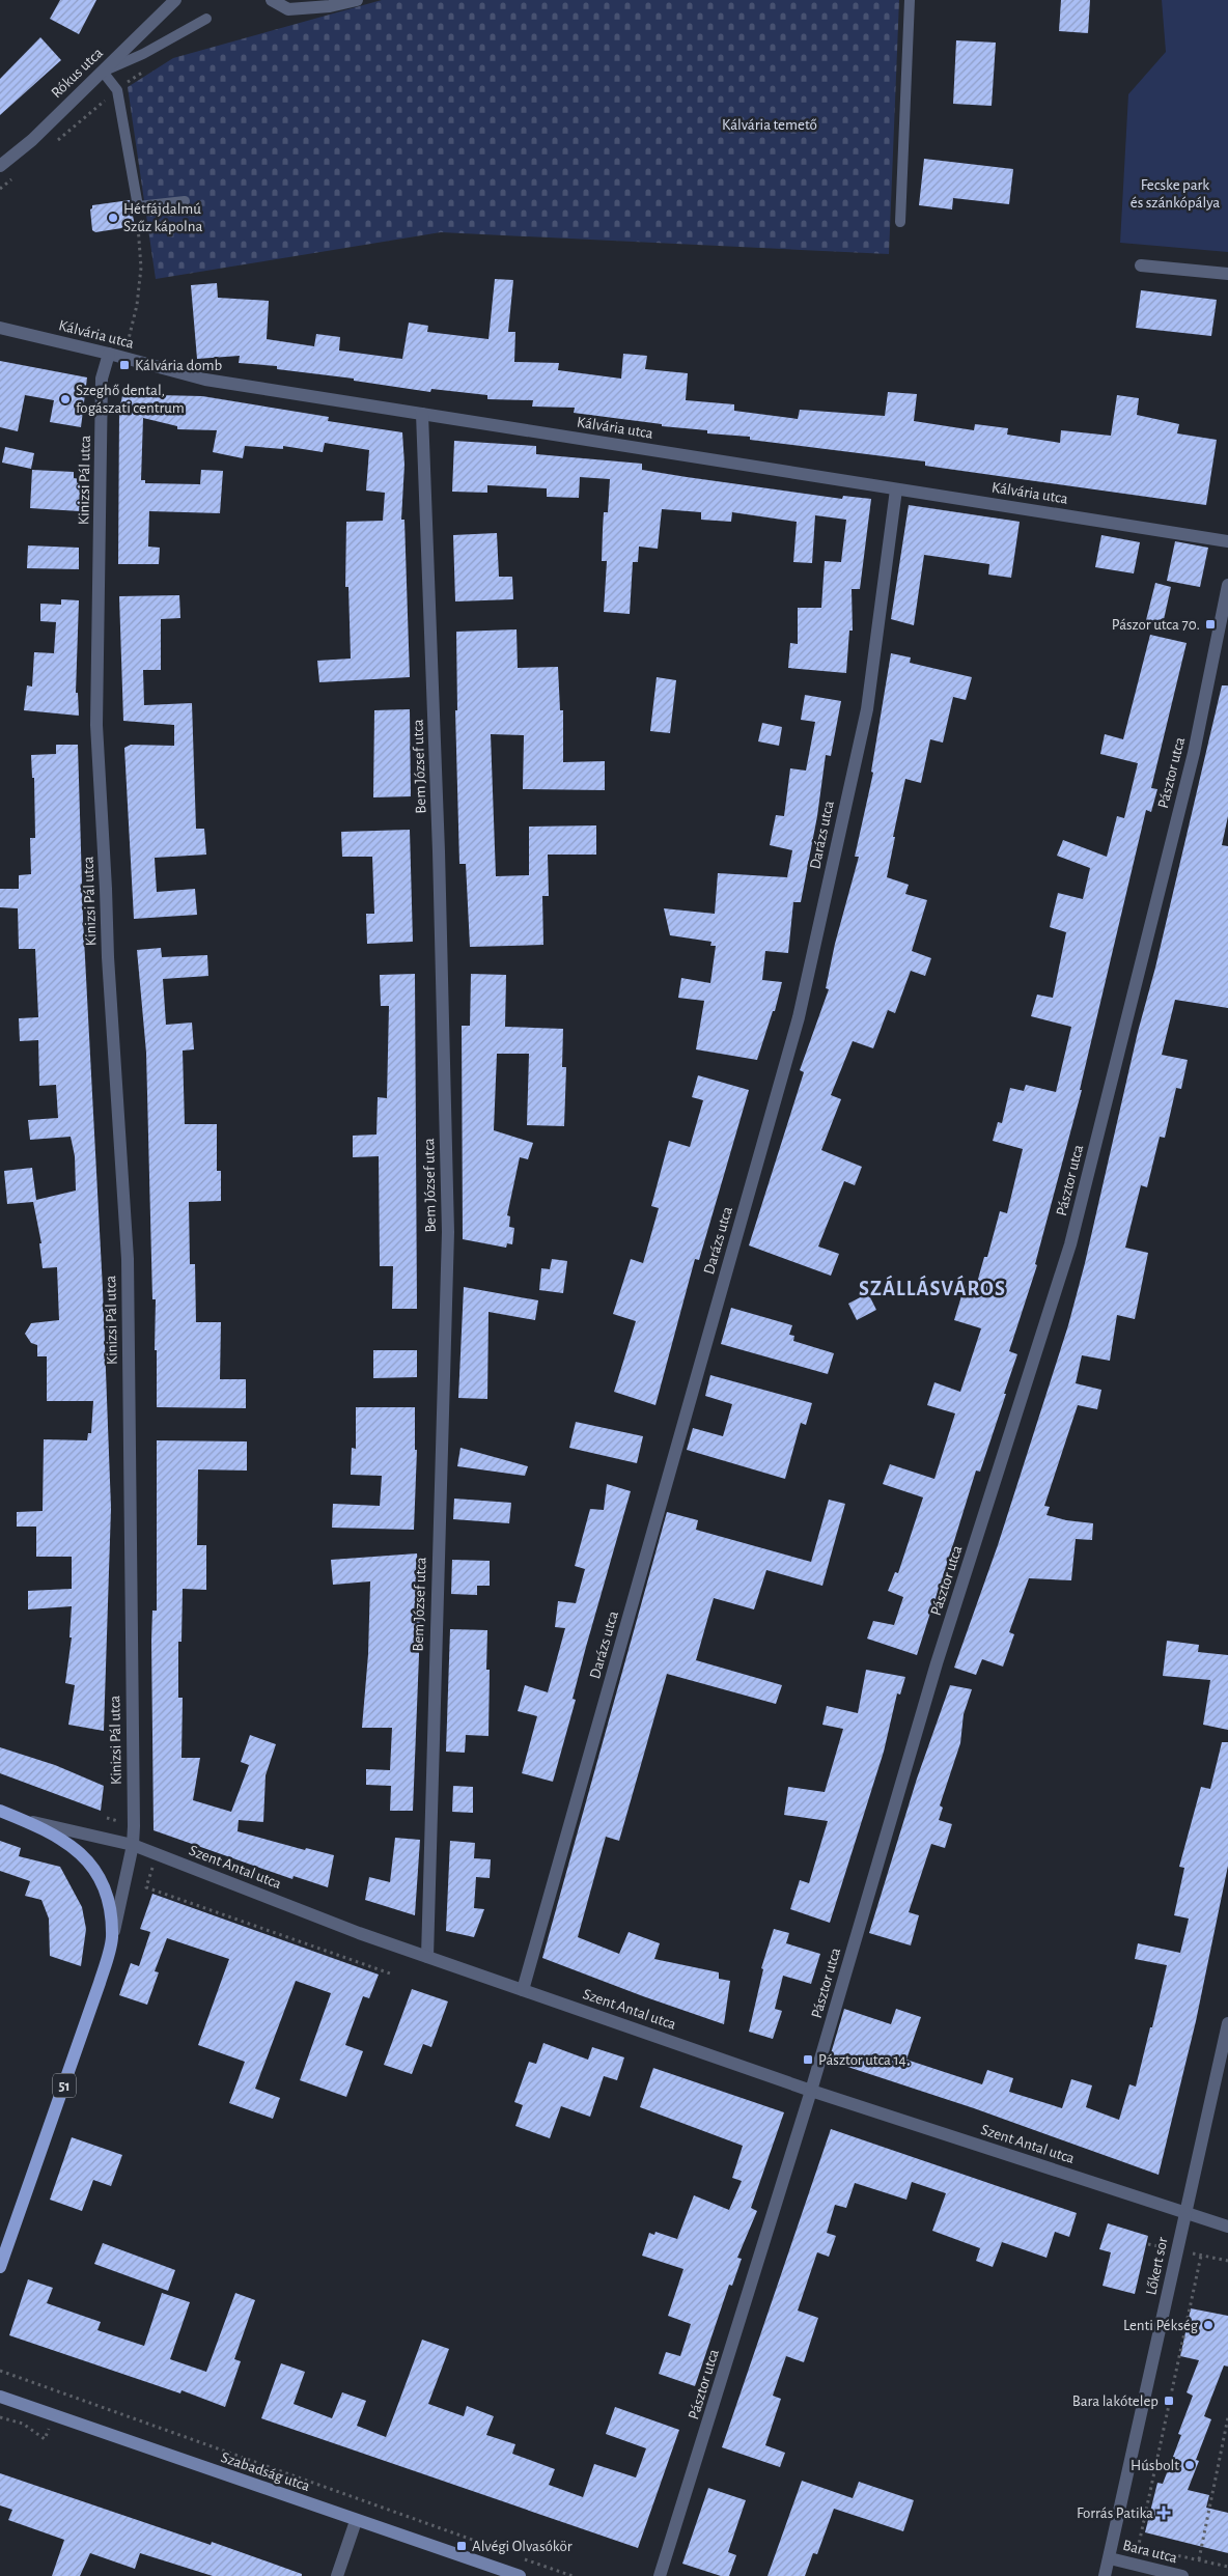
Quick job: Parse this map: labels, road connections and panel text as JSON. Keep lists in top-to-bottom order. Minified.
{"streets":{"main road":["Kinizsi Pál utca","Szent Antal utca","51","Szabadság utca"],"street":["Rókus utca","Kálvária utca","Bem József utca","Pásztor utca","Darázs utca","Lőkert sor","Bara utca"]},"crossings":[["Kálvária utca","Kinizsi Pál utca"],["Kálvária utca","Bem József utca"],["Kálvária utca","Darázs utca"],["Kinizsi Pál utca","Szent Antal utca"],["Bem József utca","Szent Antal utca"],["Pásztor utca","Szent Antal utca"],["Darázs utca","Szent Antal utca"],["Szent Antal utca","Lőkert sor"],["Lőkert sor","Bara utca"]],"districts":["SZÁLLÁSVÁROS"],"parks":["Kálvária temető","Fecske park és szánkópálya"],"places":{"other":["Hétfájdalmú Szűz kápolna","Szeghő dental, fogászati centrum","Lenti Pékség","Húsbolt"],"transit":["Kálvária domb","Pászor utca 70.","Pásztor utca 14.","Bara lakótelep","Alvégi Olvasókör"],"health":["Forrás Patika"]}}
